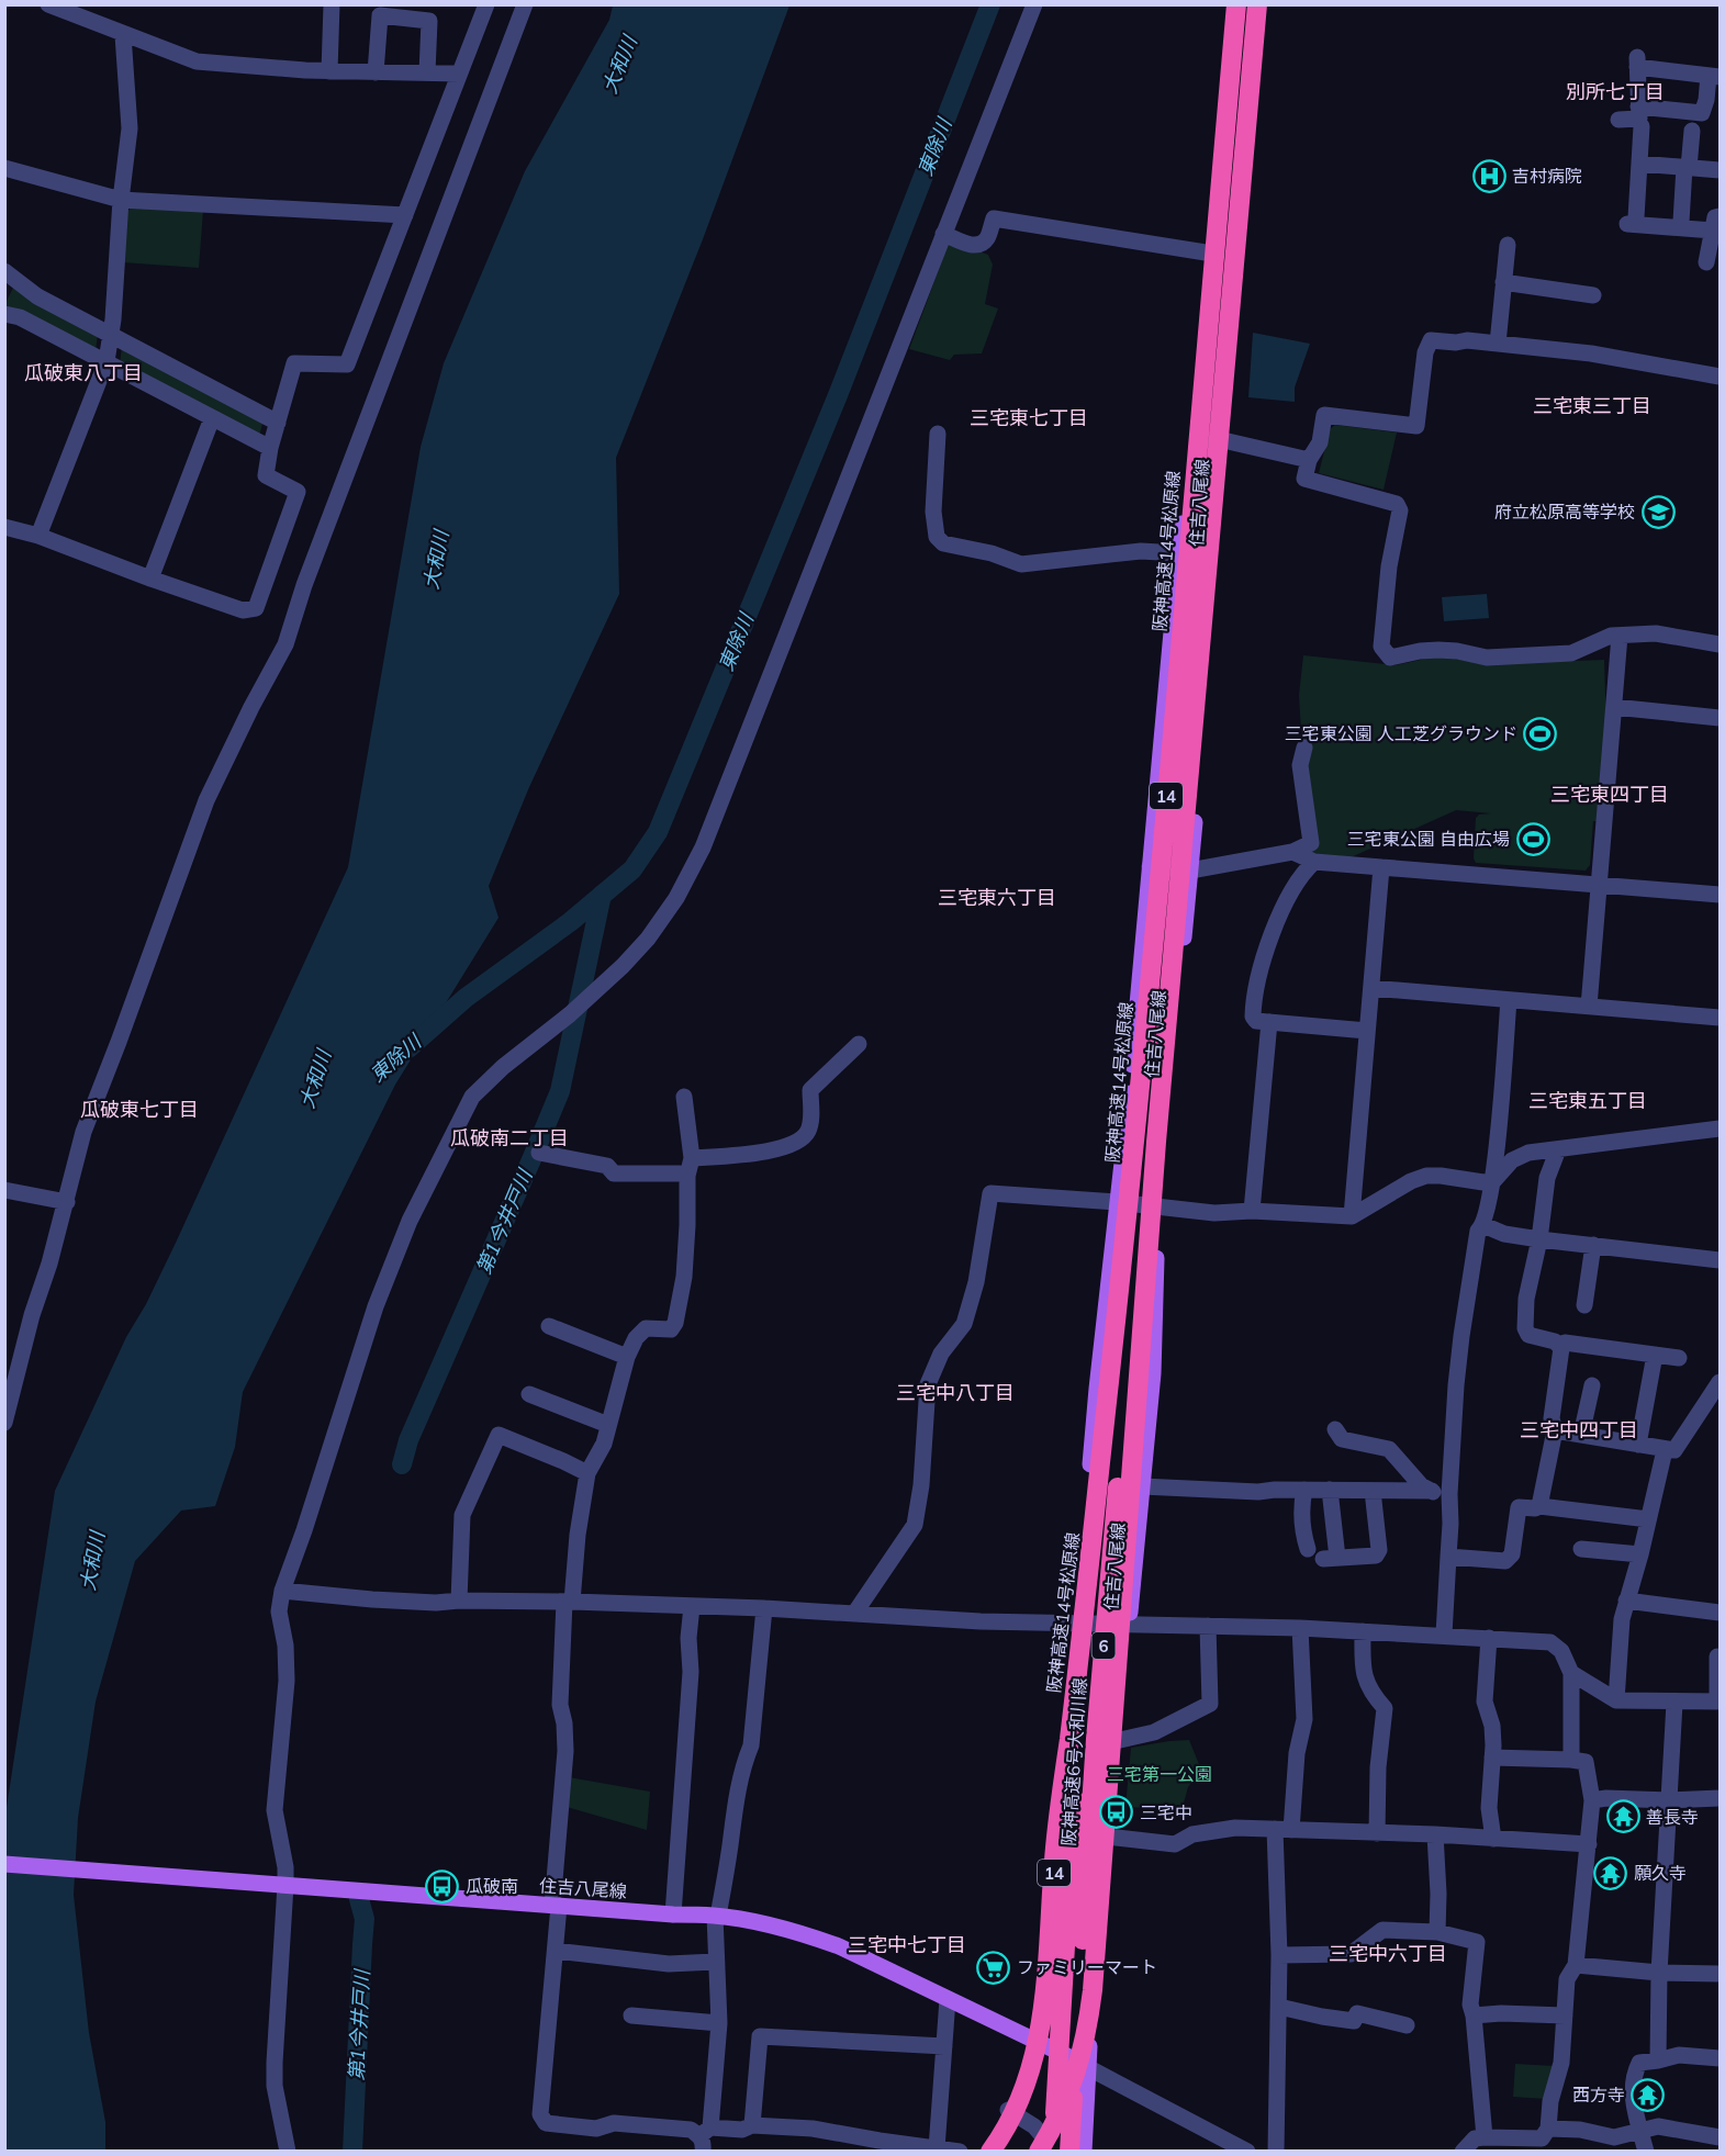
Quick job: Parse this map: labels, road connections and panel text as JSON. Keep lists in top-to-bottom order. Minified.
{"streets":{"highway":["阪神高速14号松原線","14","6","阪神高速6号大和川線"],"main road":["住吉八尾線"]},"crossings":[["住吉八尾線","阪神高速6号大和川線"],["阪神高速14号松原線","阪神高速6号大和川線"],["14","阪神高速6号大和川線"]],"districts":["別所七丁目","瓜破東八丁目","三宅東三丁目","三宅東七丁目","三宅東四丁目","三宅東六丁目","三宅東五丁目","瓜破東七丁目","瓜破南二丁目","三宅中八丁目","三宅中四丁目","三宅中七丁目","三宅中六丁目"],"water":["大和川","東除川","第1今井戸川"],"parks":["三宅第一公園"],"places":{"hospital":["吉村病院"],"school or university":["府立松原高等学校"],"sports":["三宅東公園 人工芝グラウンド","三宅東公園 自由広場"],"bus stop":["三宅中","瓜破南"],"temple":["善長寺","願久寺","西方寺"],"supermarket":["ファミリーマート"]}}
